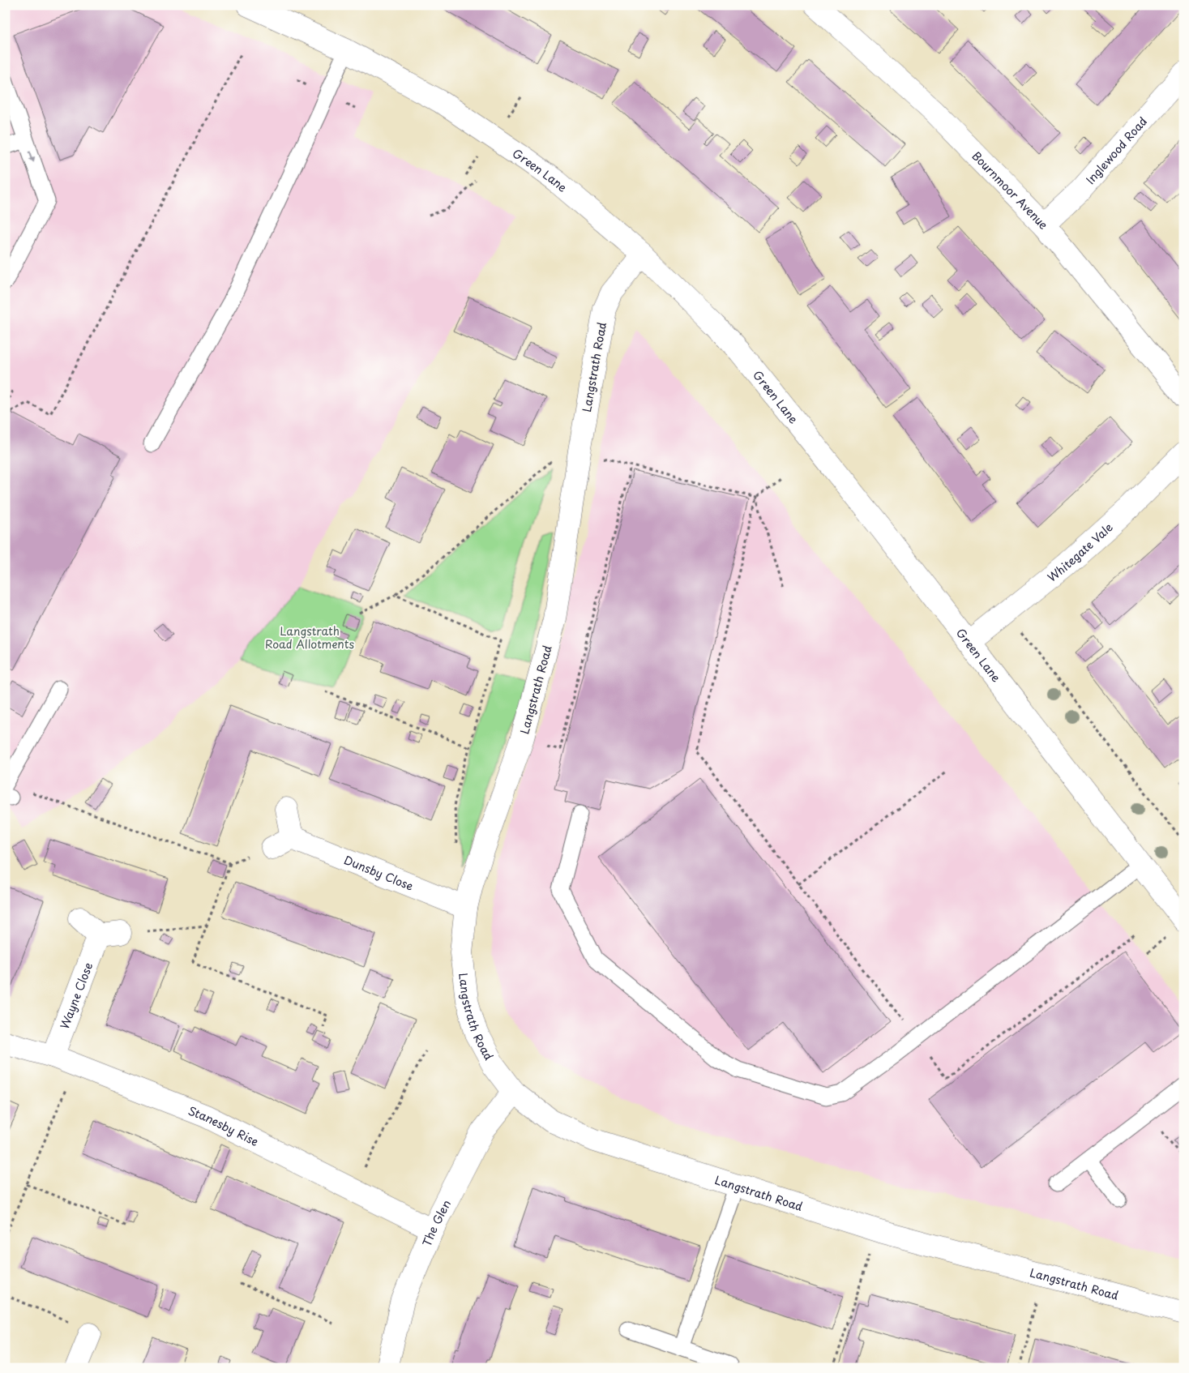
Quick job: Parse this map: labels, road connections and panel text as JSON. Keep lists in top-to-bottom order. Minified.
{"streets":{"street":["Inglewood Road","Green Lane","Bournmoor Avenue","Langstrath Road","Whitegate Vale","Dunsby Close","Wayne Close","Stanesby Rise","The Glen"]},"crossings":[["Inglewood Road","Bournmoor Avenue"],["Green Lane","Langstrath Road"],["Green Lane","Whitegate Vale"],["Langstrath Road","Dunsby Close"],["Langstrath Road","The Glen"],["Wayne Close","Stanesby Rise"],["Stanesby Rise","The Glen"]],"parks":["Langstrath Road Allotments"]}
